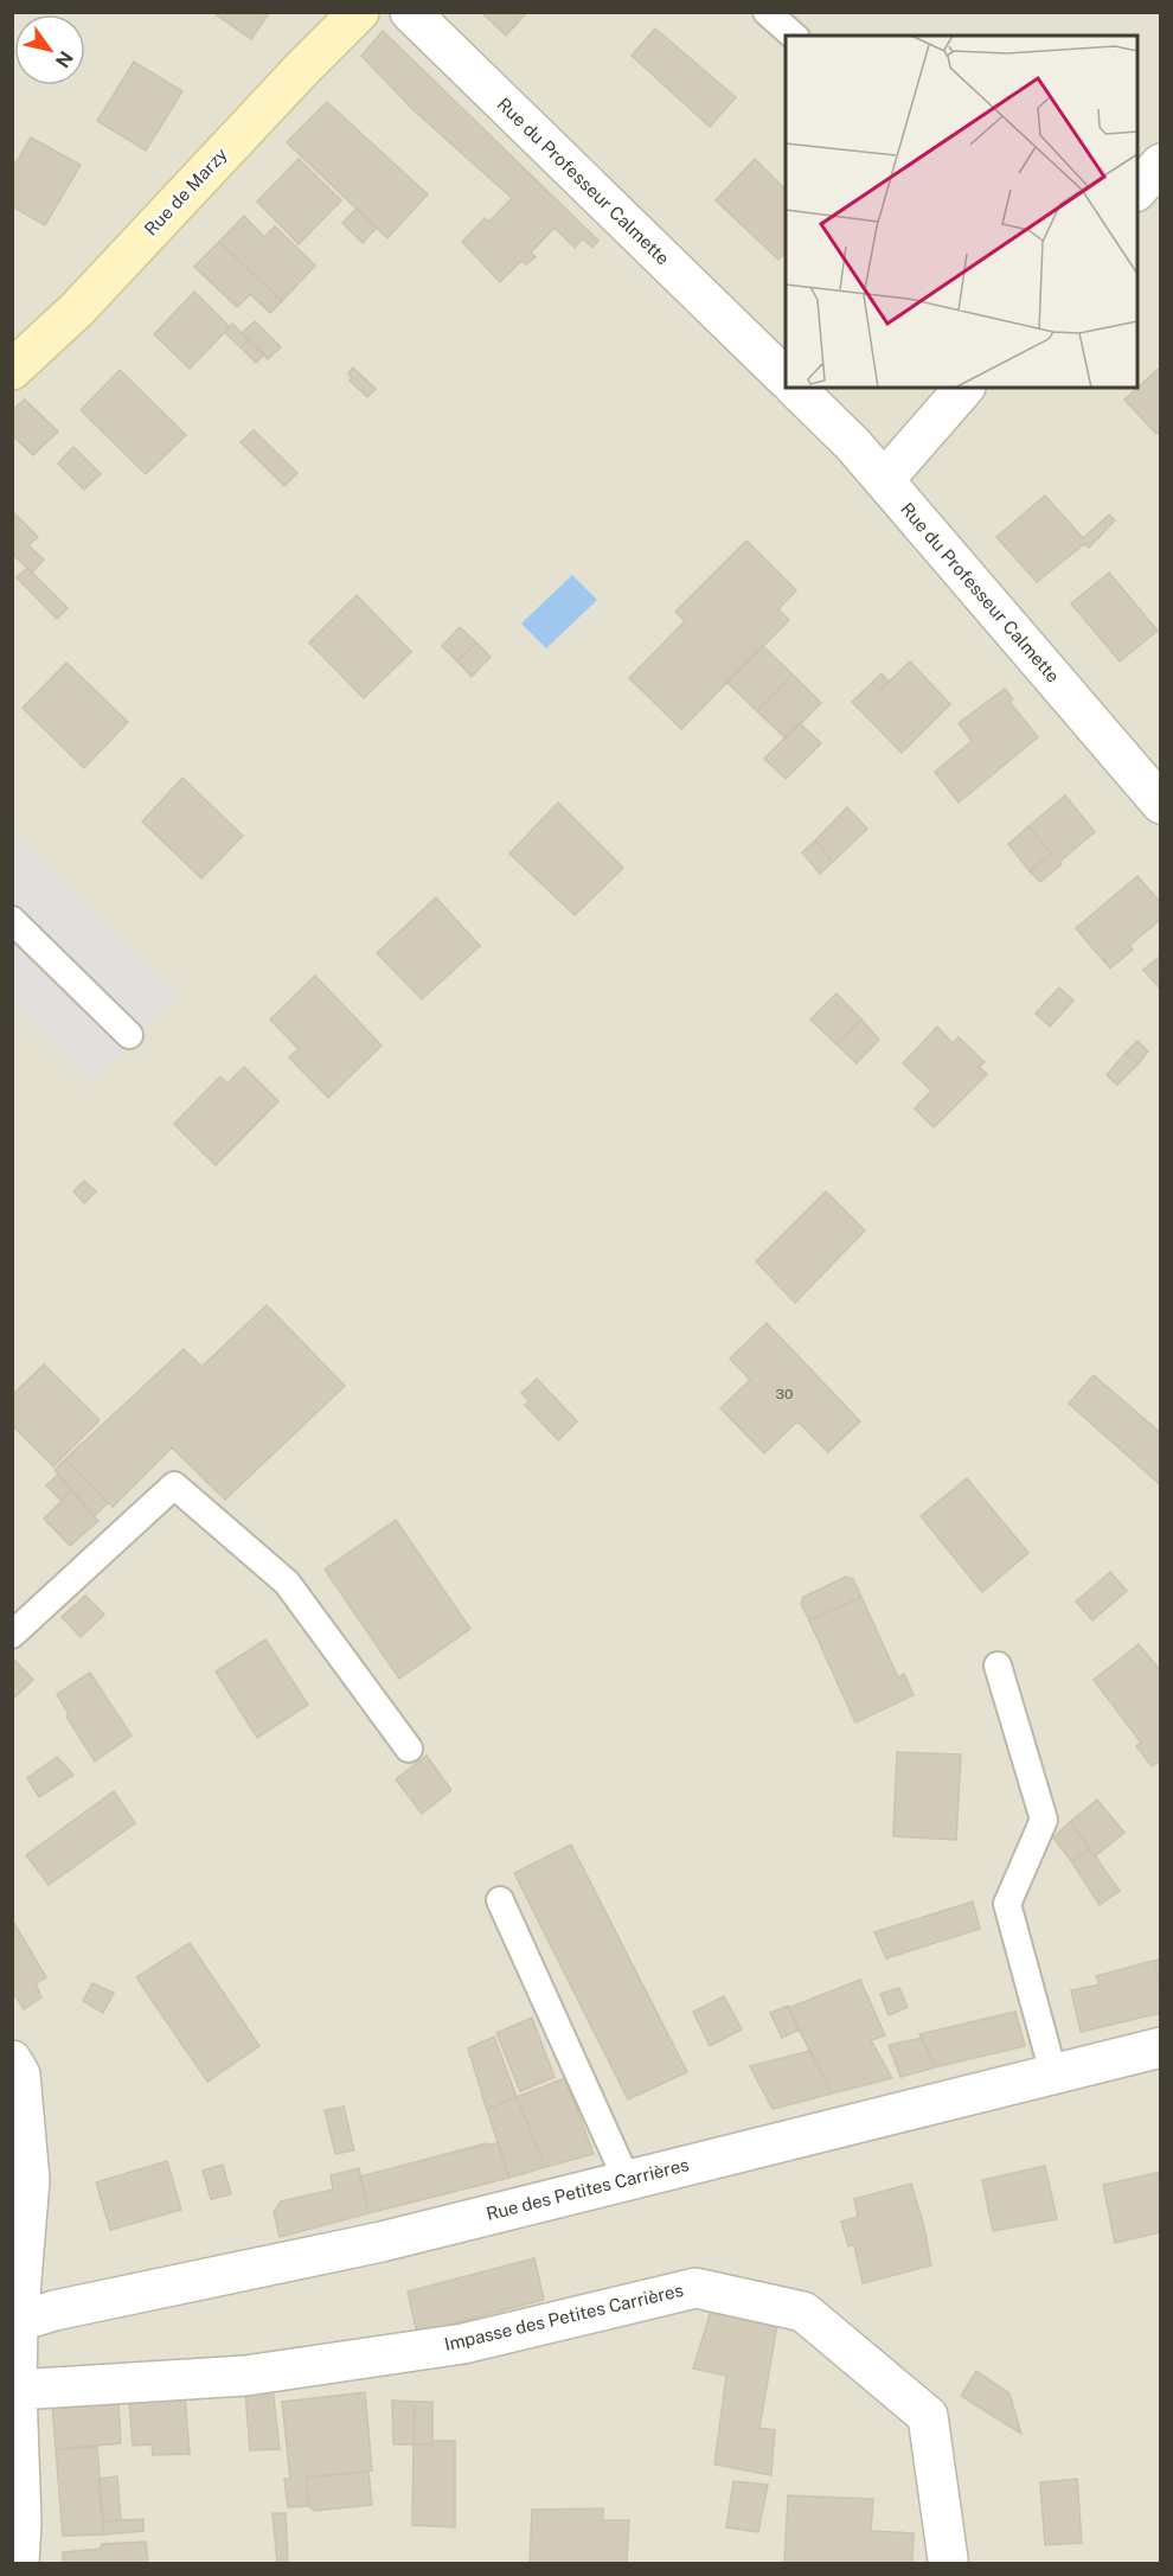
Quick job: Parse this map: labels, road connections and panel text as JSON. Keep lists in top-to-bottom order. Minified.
{"streets":{"main road":["Rue de Marzy"],"street":["Rue du Professeur Calmette","Rue des Petites Carrières","Impasse des Petites Carrières"]},"house_numbers":["30"],"north":"bottom right"}
